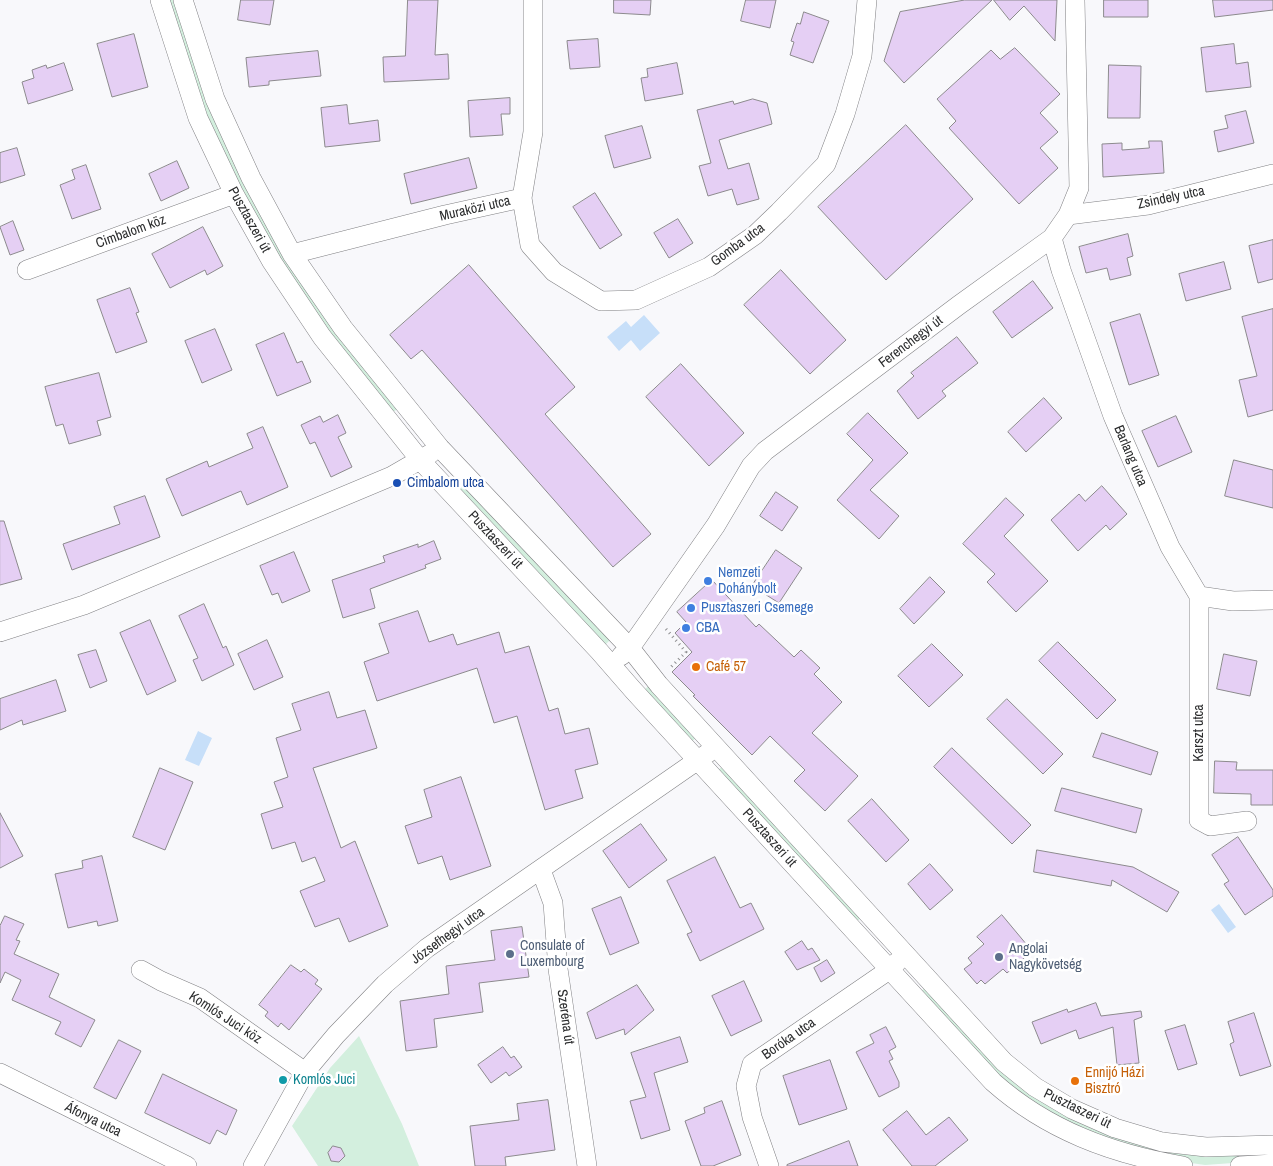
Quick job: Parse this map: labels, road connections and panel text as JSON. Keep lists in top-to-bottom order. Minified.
{"streets":{"street":["Zsindely utca","Muraközi utca","Pusztaszeri út","Cimbalom köz","Gomba utca","Ferenchegyi út","Barlang utca","Karszt utca","Józsefhegyi utca","Szeréna út","Komlós Juci köz","Boróka utca","Áfonya utca"]},"crossings":[["Zsindely utca","Ferenchegyi út"],["Muraközi utca","Pusztaszeri út"],["Muraközi utca","Gomba utca"],["Pusztaszeri út","Cimbalom köz"],["Pusztaszeri út","Ferenchegyi út"],["Pusztaszeri út","Józsefhegyi utca"],["Pusztaszeri út","Boróka utca"],["Ferenchegyi út","Barlang utca"],["Barlang utca","Karszt utca"],["Józsefhegyi utca","Szeréna út"],["Józsefhegyi utca","Komlós Juci köz"]],"places":["Cimbalom utca","Nemzeti Dohánybolt","Pusztaszeri Csemege","CBA","Café 57","Consulate of Luxembourg","Angolai Nagykövetség","Komlós Juci","Ennijó Házi Bisztró"]}
